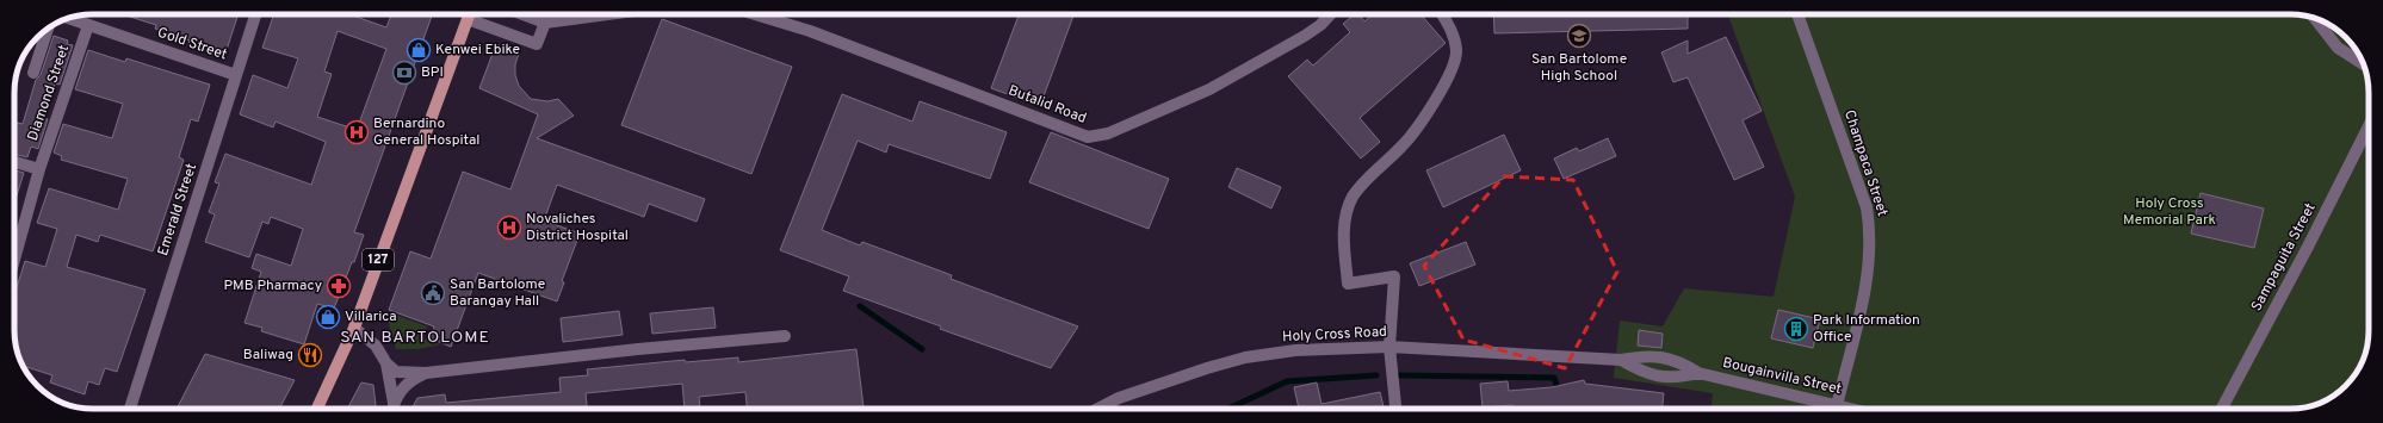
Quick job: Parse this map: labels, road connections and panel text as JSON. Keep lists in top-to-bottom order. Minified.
{"streets":{"main road":["127"],"street":["Gold Street","Diamond Street","Butalid Road","Champaca Street","Emerald Street","Sampaguita Street","Holy Cross Road","Bougainvilla Street"]},"crossings":[["Gold Street","Diamond Street"],["Gold Street","Emerald Street"],["Holy Cross Road","Bougainvilla Street"]],"districts":["SAN BARTOLOME"],"parks":["Holy Cross Memorial Park"],"places":{"school or university":["San Bartolome High School"],"shop":["Kenwei Ebike","Villarica"],"bank":["BPI"],"hospital":["Bernardino General Hospital","Novaliches District Hospital"],"pharmacy":["PMB Pharmacy"],"public building":["San Bartolome Barangay Hall"],"building":["Park Information Office"],"restaurant":["Baliwag"]}}
